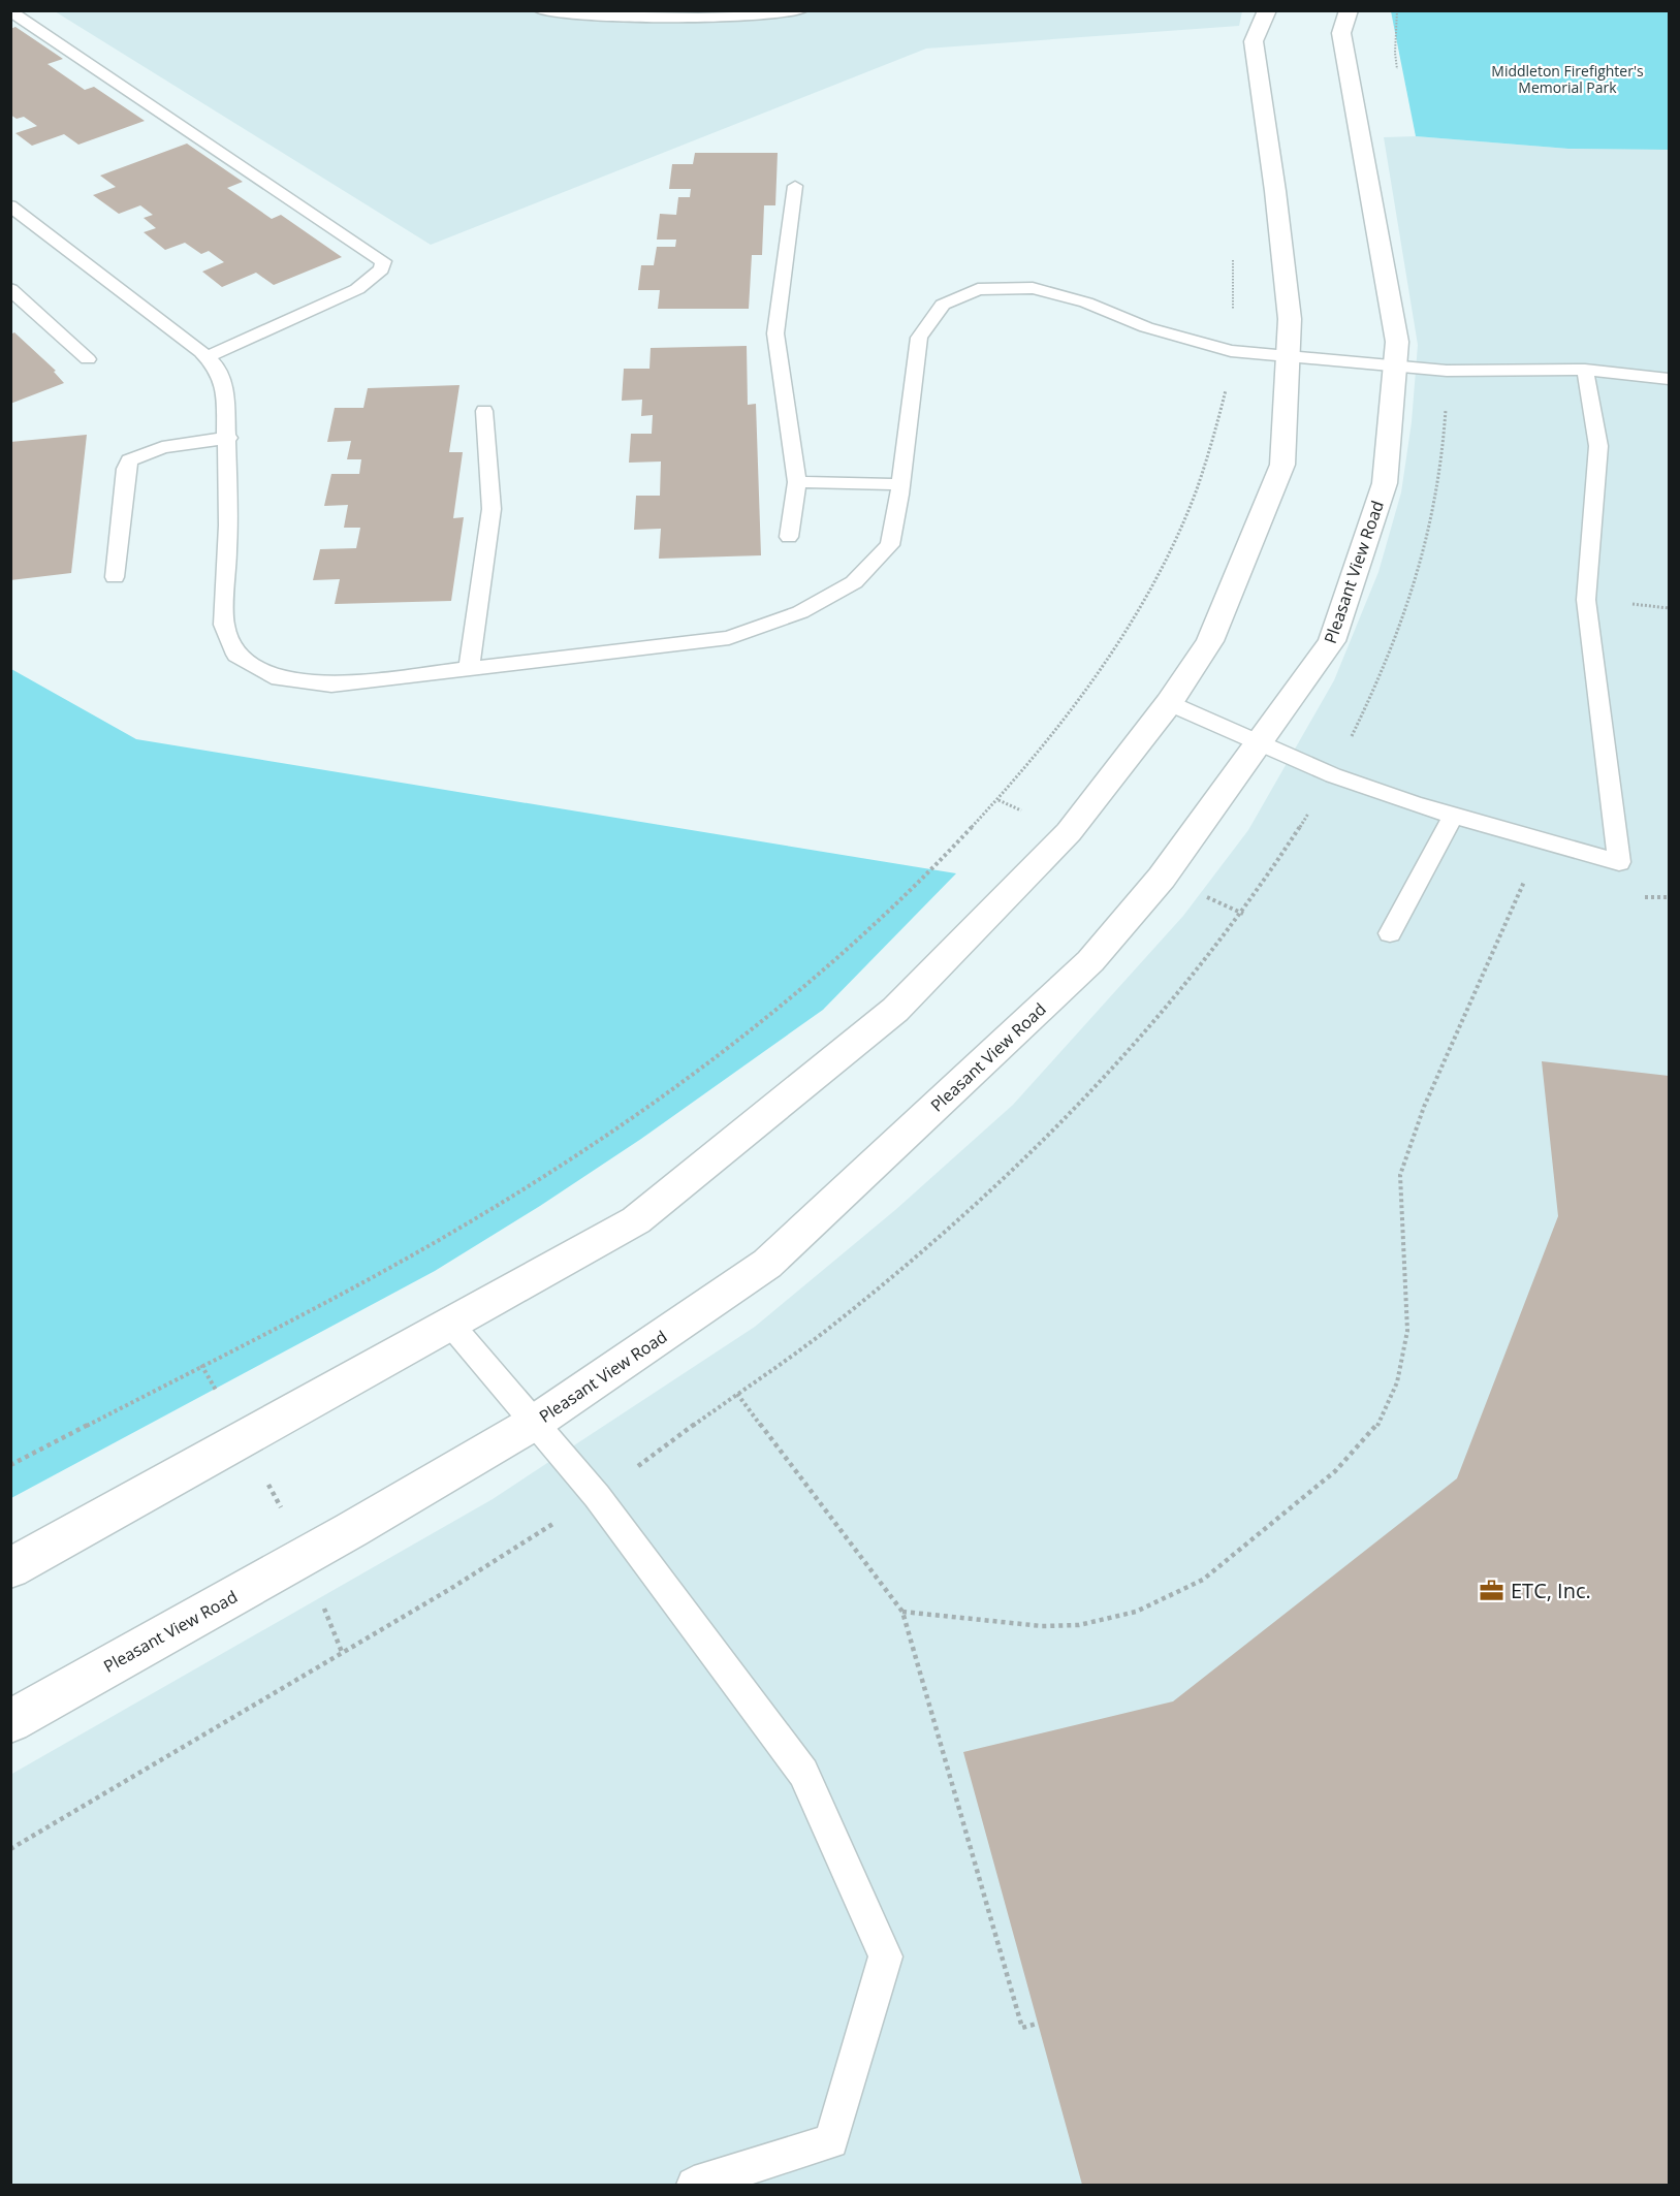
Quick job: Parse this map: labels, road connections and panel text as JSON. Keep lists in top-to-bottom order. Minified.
{"streets":{"street":["Pleasant View Road"]},"parks":["Middleton Firefighter's Memorial Park"],"places":{"office":["ETC, Inc."]}}
